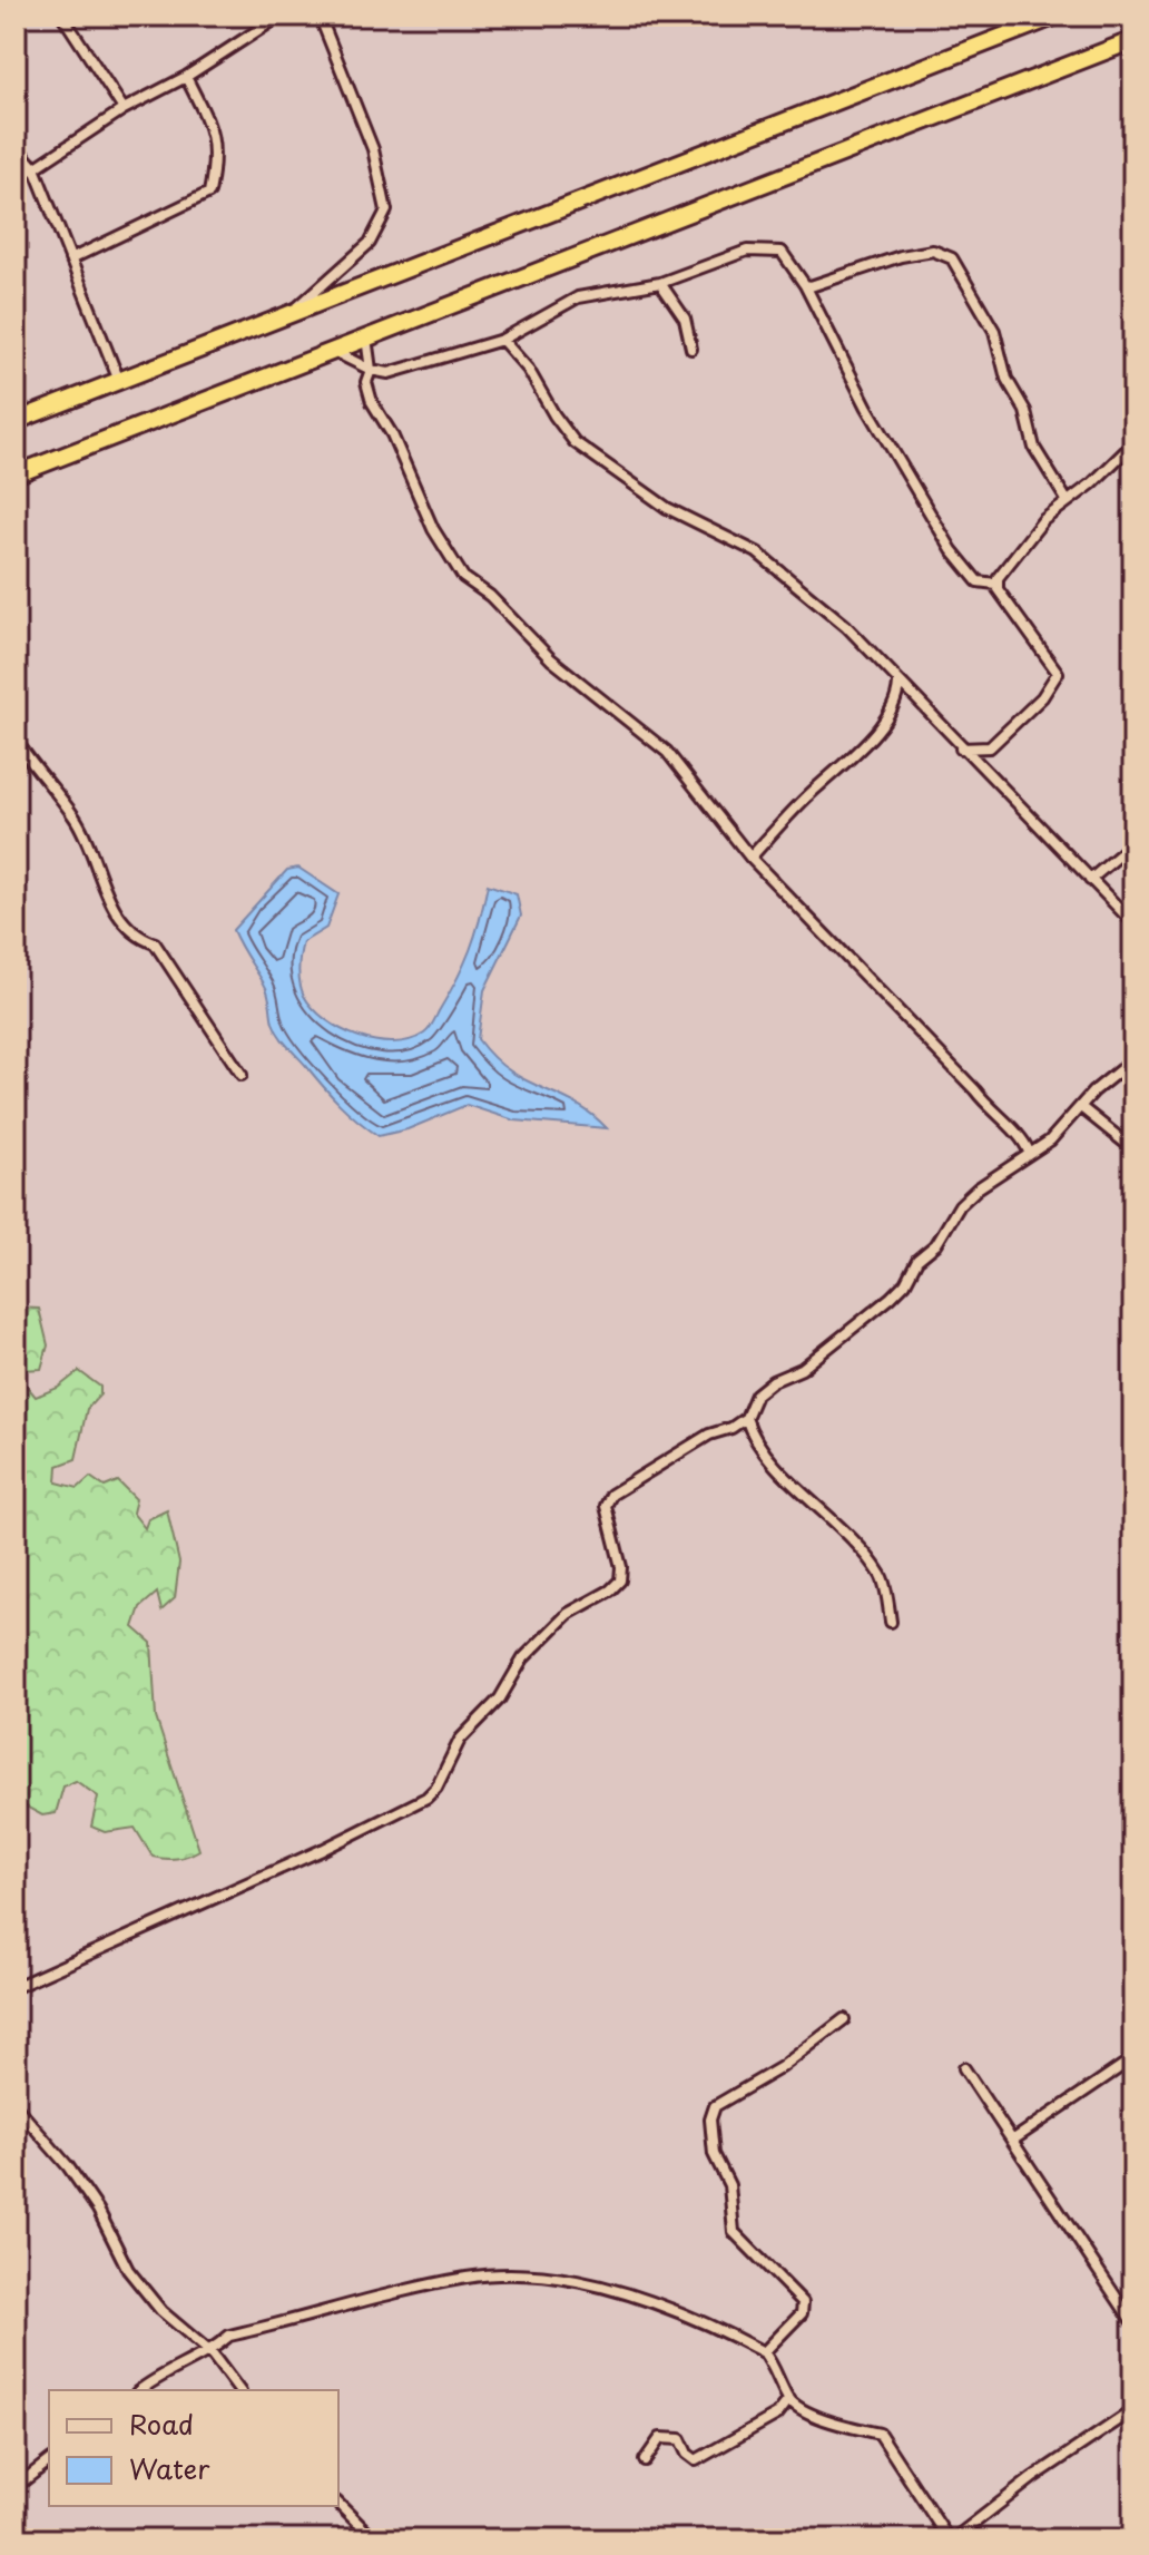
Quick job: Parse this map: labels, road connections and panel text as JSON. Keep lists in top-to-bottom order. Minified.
{"legend":["Road","Water"]}
